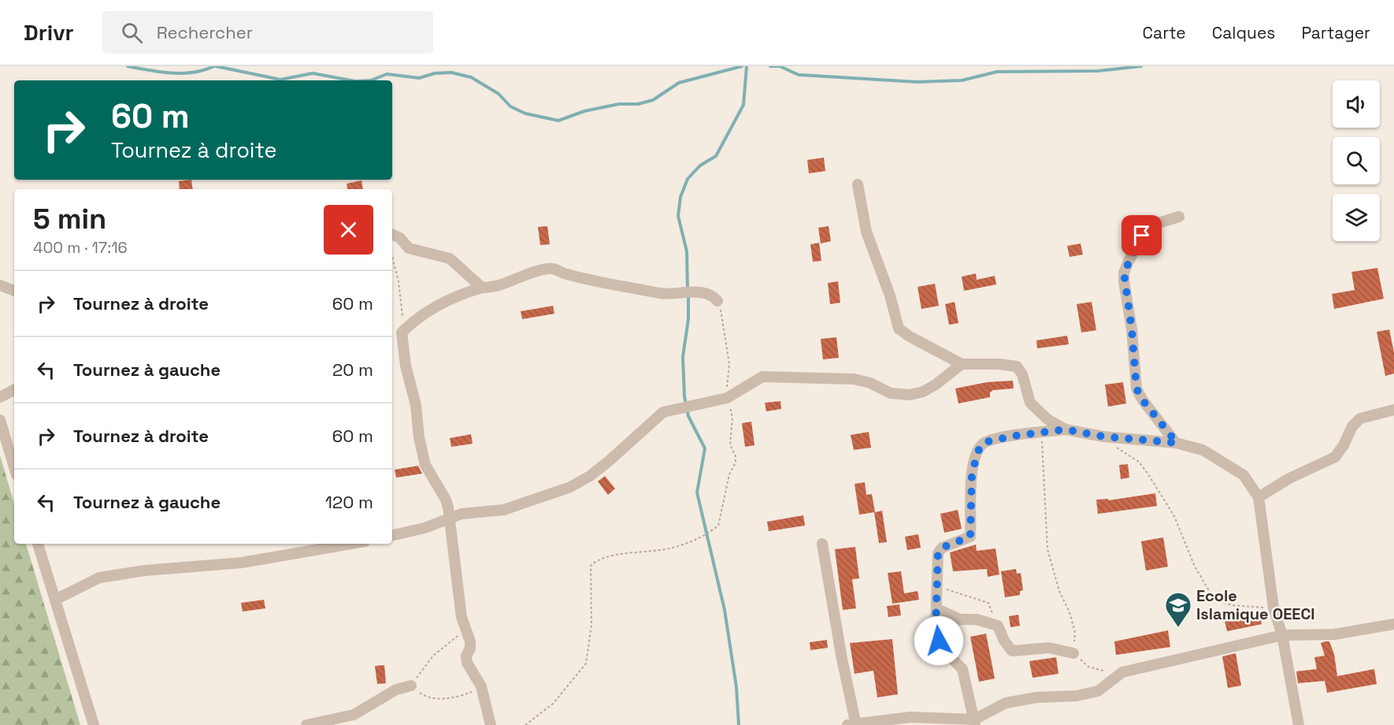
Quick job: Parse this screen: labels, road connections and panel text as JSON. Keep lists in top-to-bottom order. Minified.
{"places":{"school or university":["Ecole Islamique OEECI"]},"page":{"header":"Drivr","search":"Rechercher","nav":["Carte","Calques","Partager"],"turn":["60 m","Tournez à droite"],"heading":["5 min","400 m · 17:16"],"list":[{"name":"Tournez à droite","value":"60 m"},{"name":"Tournez à gauche","value":"20 m"},{"name":"Tournez à droite","value":"60 m"},{"name":"Tournez à gauche","value":"120 m"}]}}
